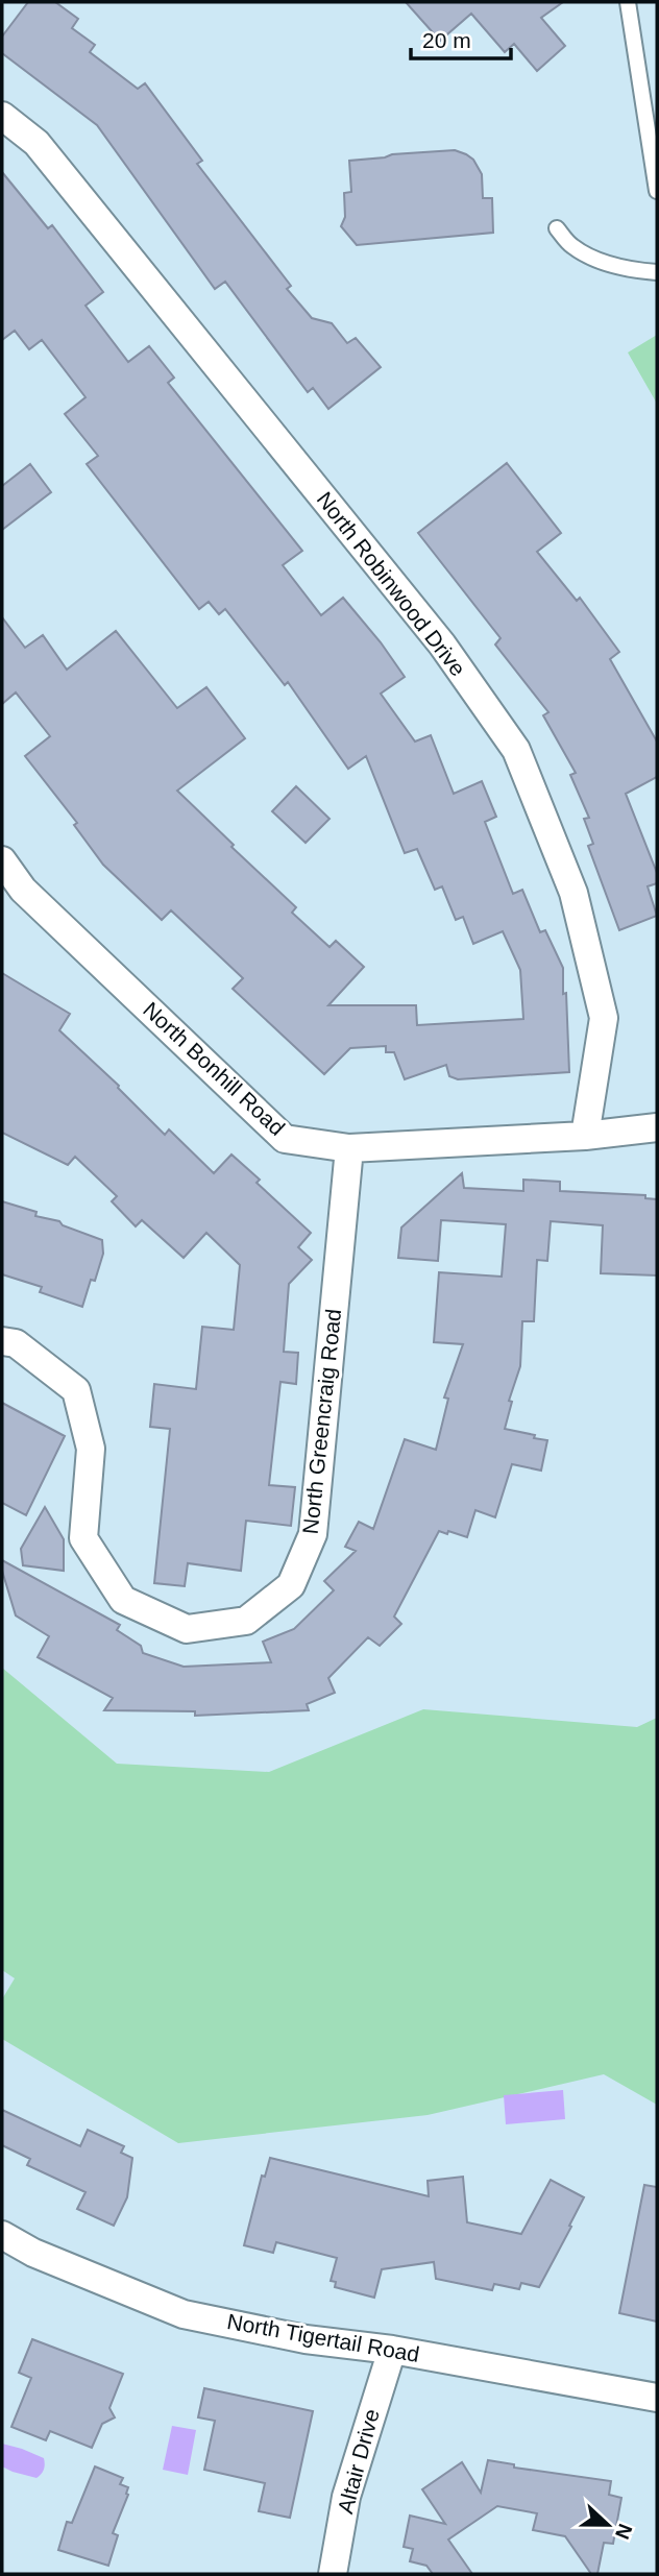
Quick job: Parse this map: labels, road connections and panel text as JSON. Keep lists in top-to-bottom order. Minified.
{"streets":{"street":["North Robinwood Drive","North Bonhill Road","North Greencraig Road","North Tigertail Road","Altair Drive"]},"crossings":[["North Robinwood Drive","North Bonhill Road"],["North Bonhill Road","North Greencraig Road"],["North Tigertail Road","Altair Drive"]],"scale_bar":"20 m","north":"right"}
